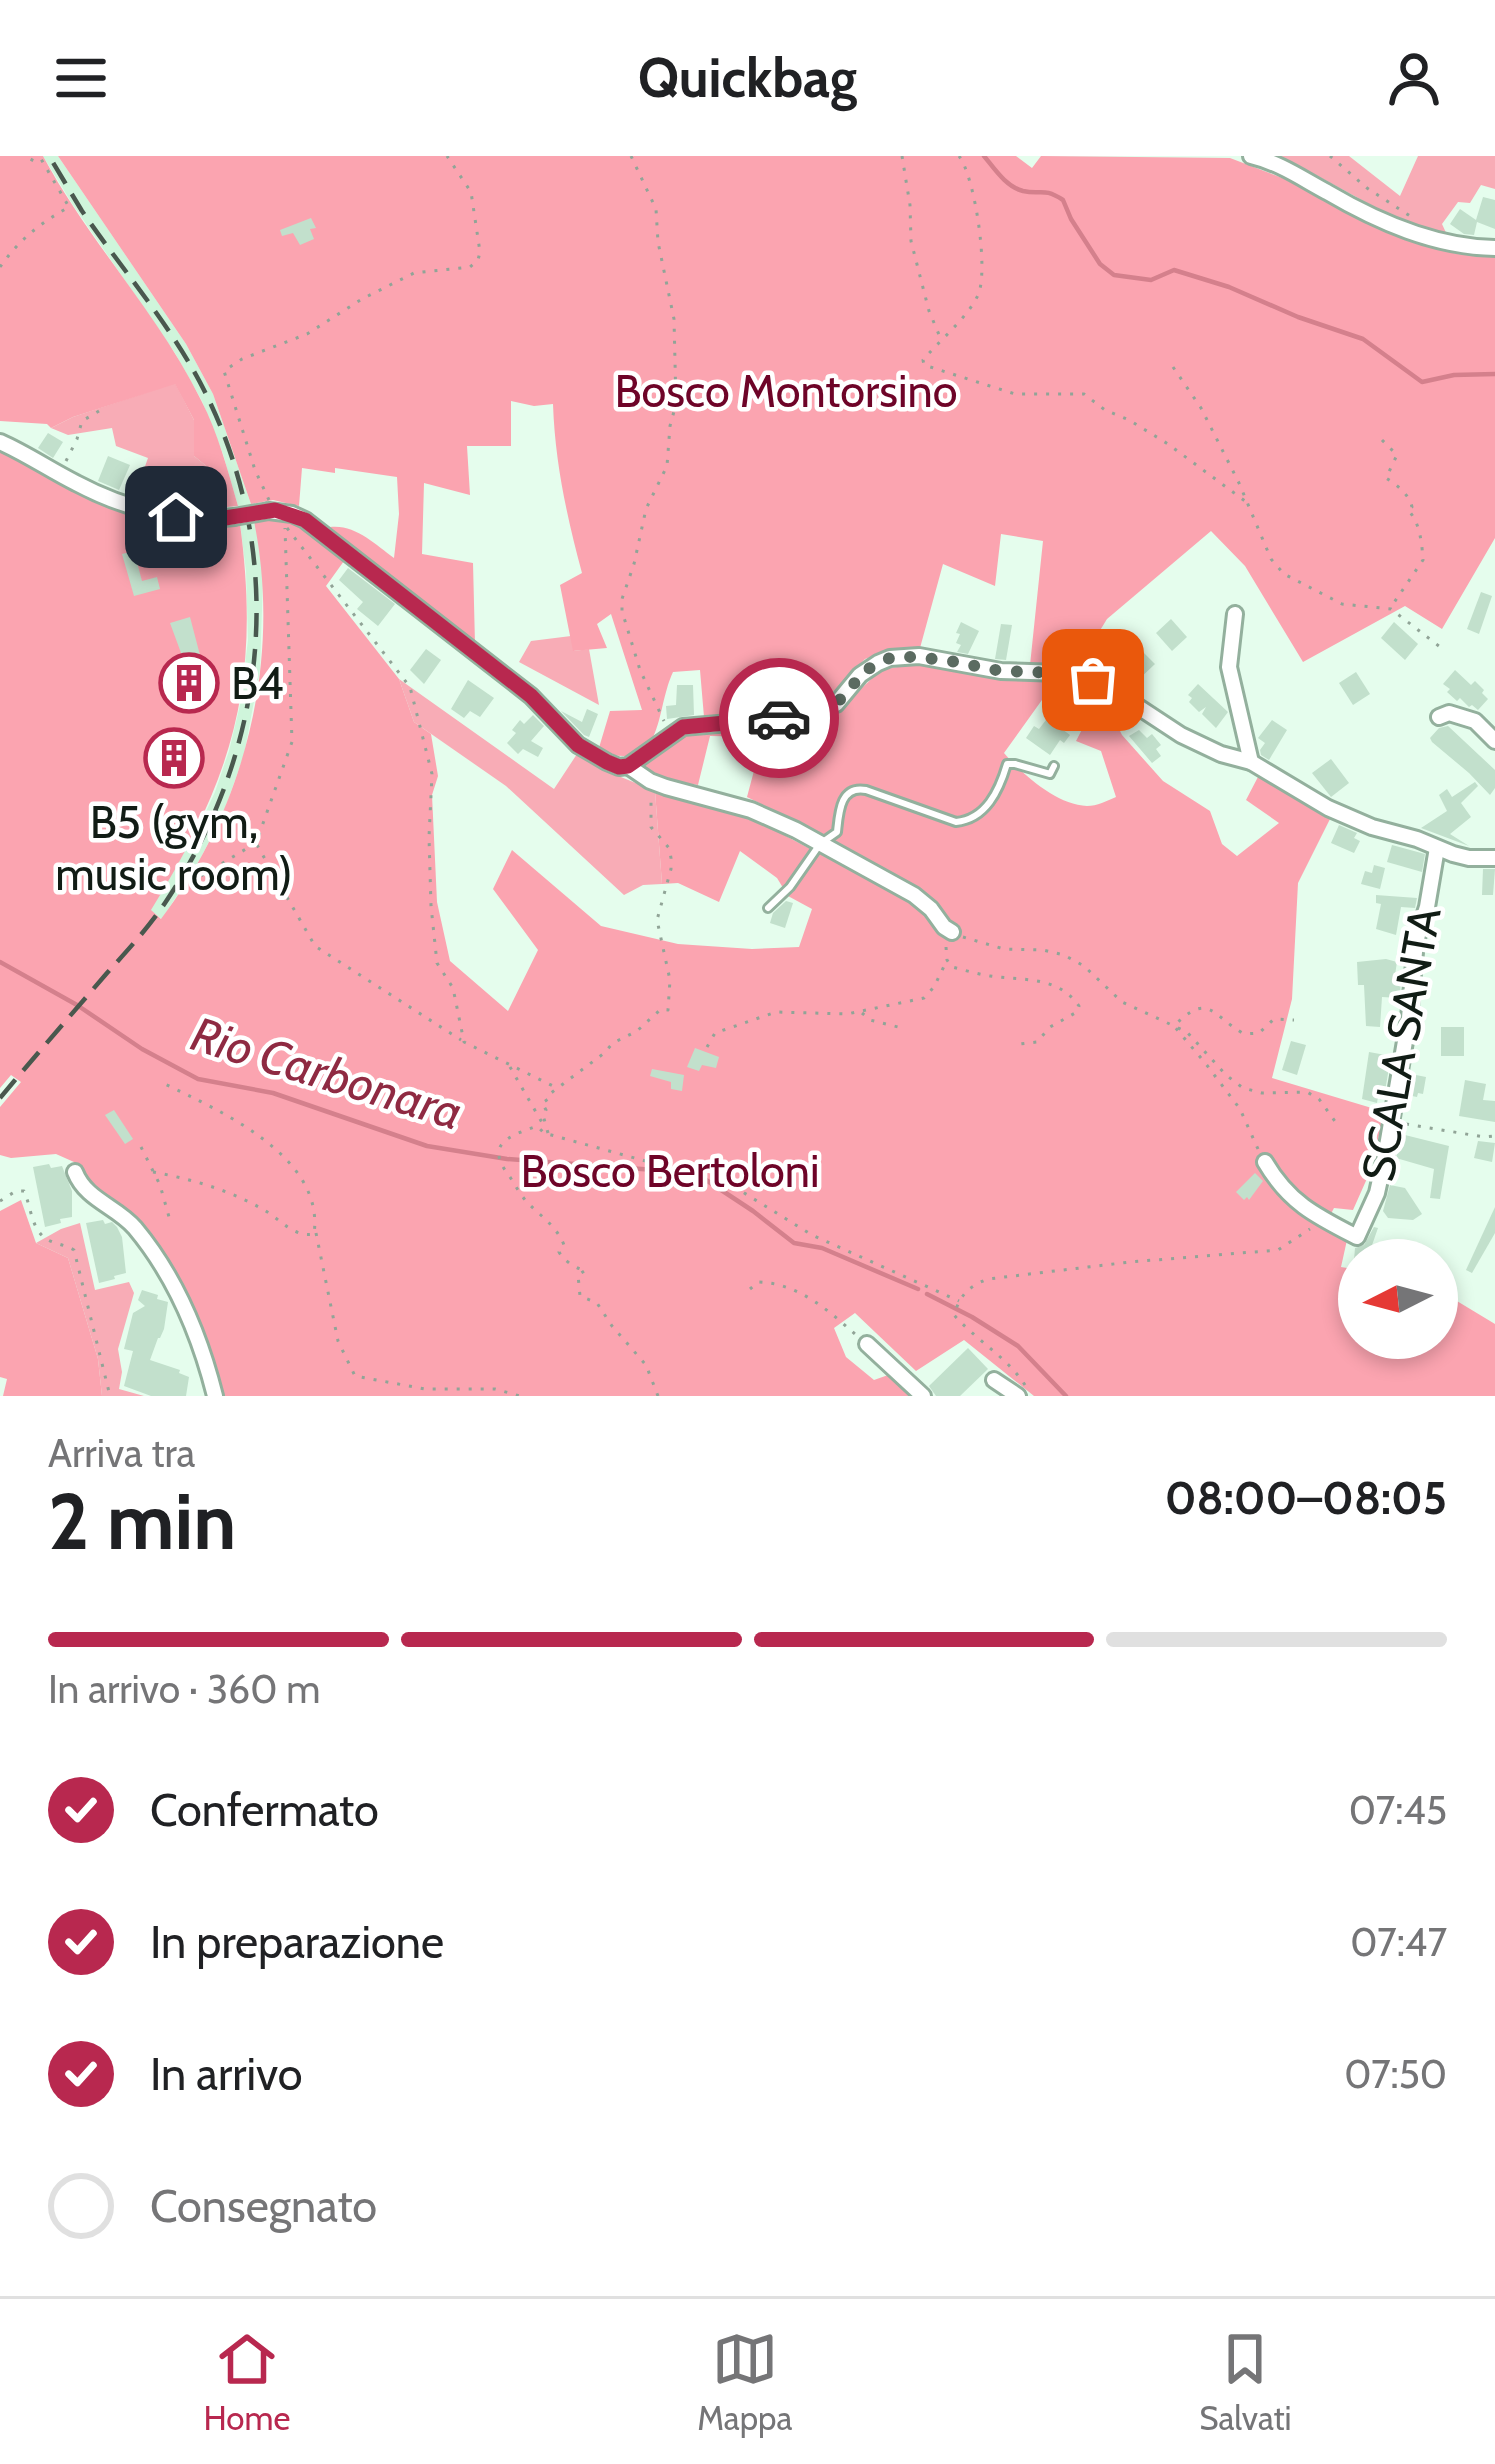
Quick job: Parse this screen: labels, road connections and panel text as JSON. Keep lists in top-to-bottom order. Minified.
{"streets":{"street":["SCALA SANTA"]},"water":["Rio Carbonara"],"parks":["Bosco Montorsino","Bosco Bertoloni"],"places":{"building":["B4","B5 (gym, music room)"]},"north":"left","page":{"header":"Quickbag","heading":["2 min","Arriva tra","08:00–08:05"],"bar":"In arrivo · 360 m","list":[["Confermato","07:45"],["In preparazione","07:47"],["In arrivo","07:50"],"Consegnato"],"tabs":["Home","Mappa","Salvati"]}}
